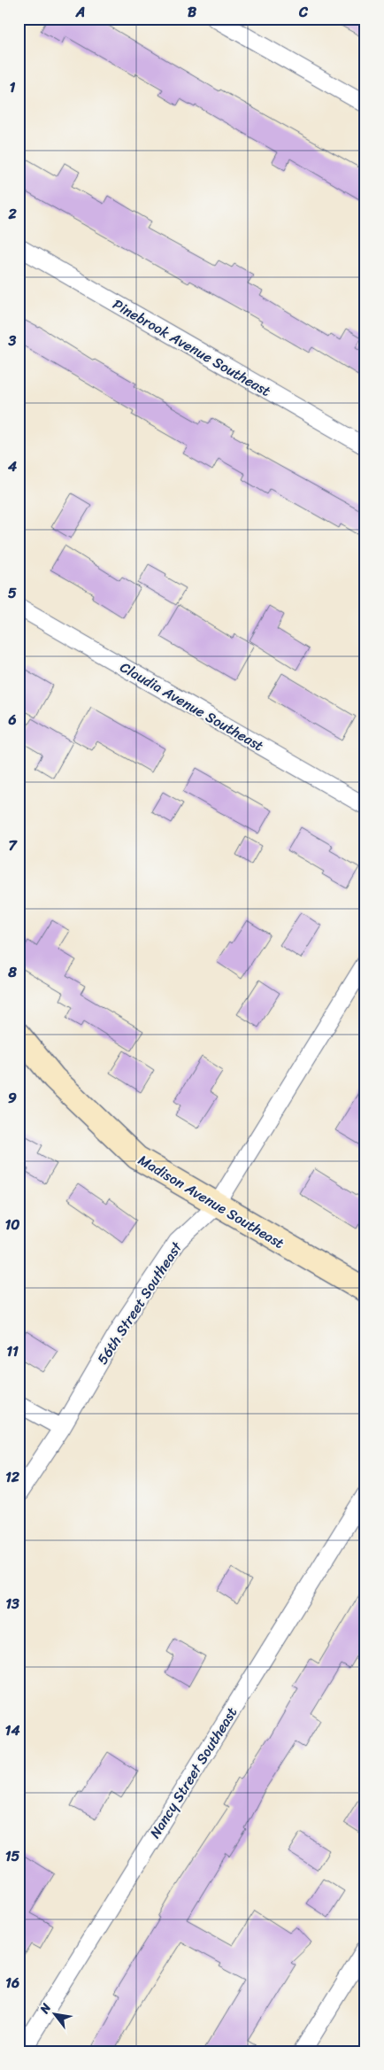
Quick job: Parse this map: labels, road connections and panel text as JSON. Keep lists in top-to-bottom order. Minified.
{"streets":{"street":["Pinebrook Avenue Southeast","Claudia Avenue Southeast","Madison Avenue Southeast","56th Street Southeast","Nancy Street Southeast"]},"crossings":[["Madison Avenue Southeast","56th Street Southeast"]],"north":"top left","grid":{"columns":["A","B","C"],"rows":["1","2","3","4","5","6","7","8","9","10","11","12","13","14","15","16"]}}
